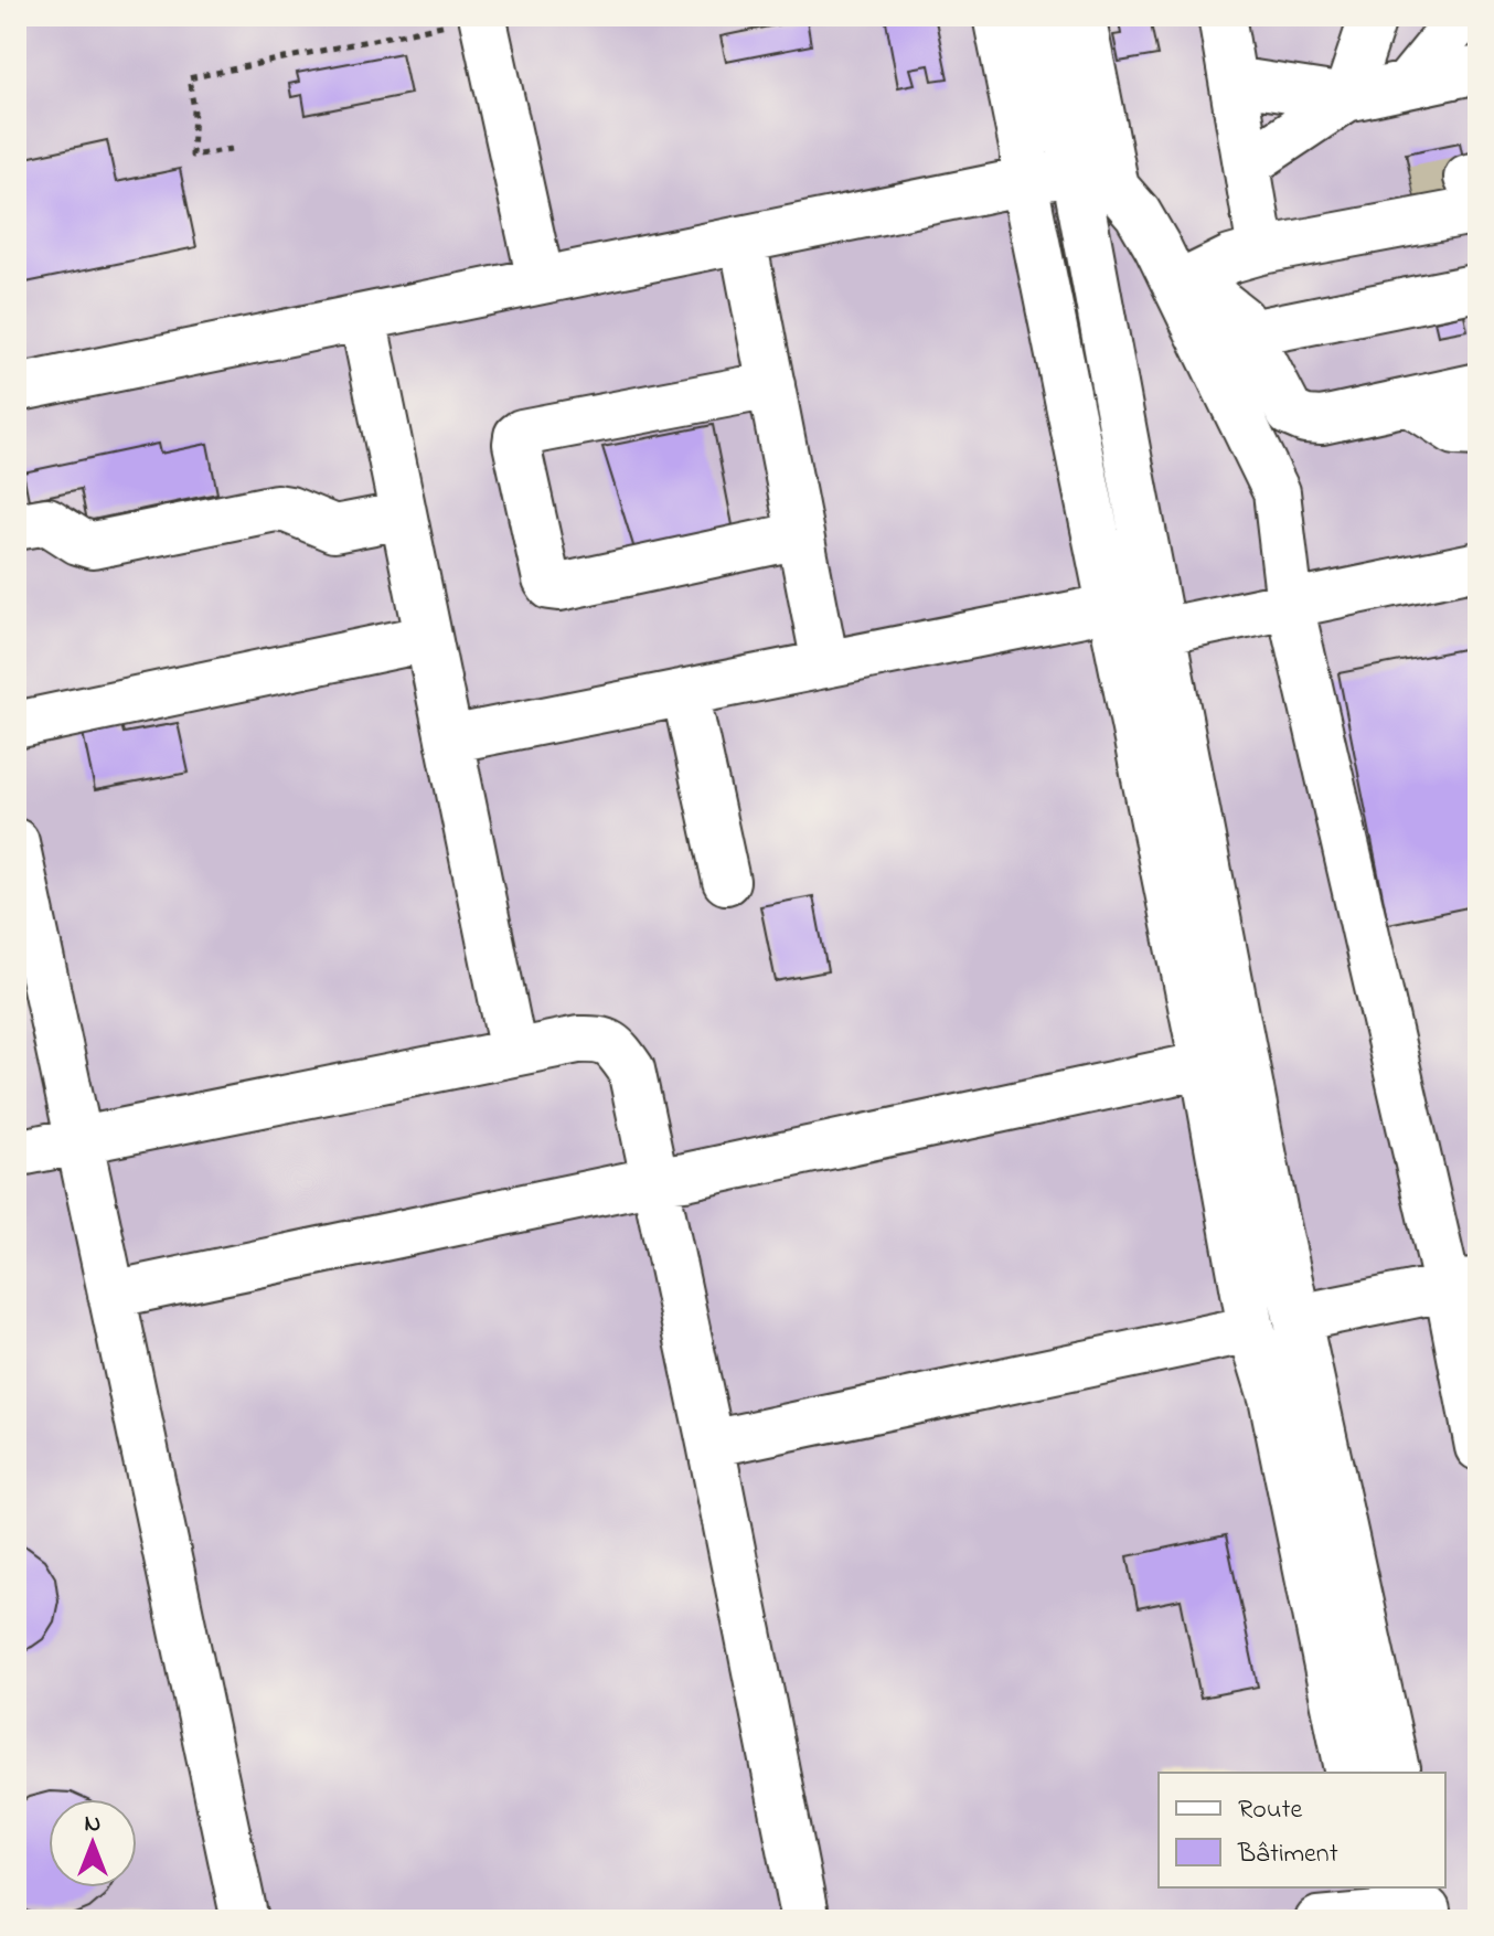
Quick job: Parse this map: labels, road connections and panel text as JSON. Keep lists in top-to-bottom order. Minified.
{"legend":["Route","Bâtiment"],"north":"top"}
